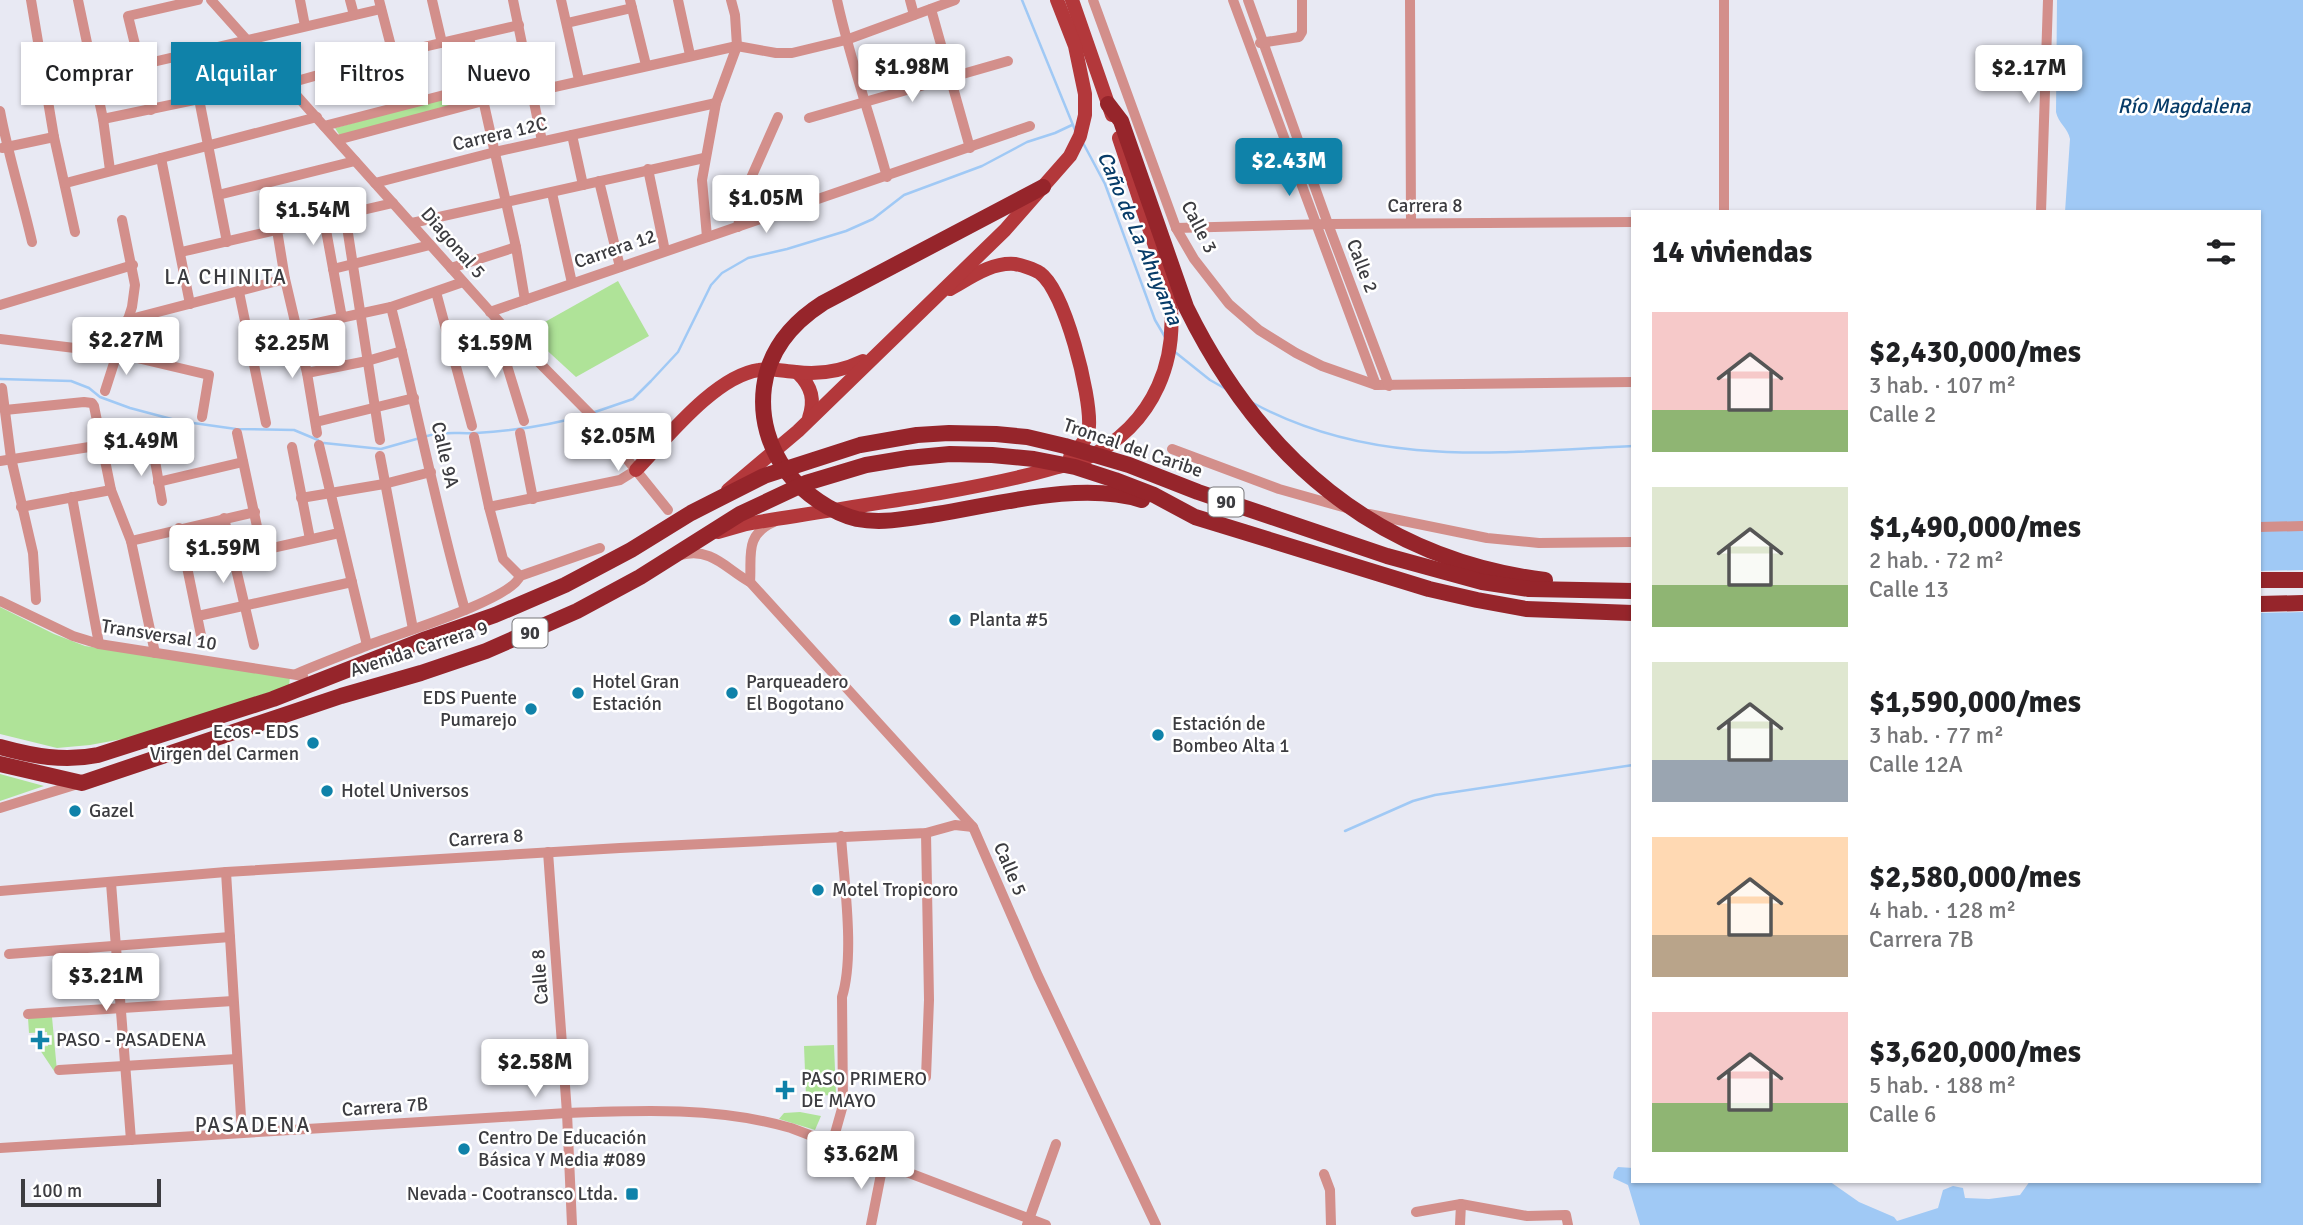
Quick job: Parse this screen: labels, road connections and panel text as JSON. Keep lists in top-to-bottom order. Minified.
{"streets":{"highway":["Troncal del Caribe","90","Avenida Carrera 9"],"street":["Carrera 12C","Carrera 8","Calle 3","Diagonal 5","Carrera 12","Calle 2","Calle 9A","Transversal 10","Calle 5","Calle 8","Carrera 7B"]},"crossings":[["Carrera 12C","Diagonal 5"],["Carrera 8","Calle 3"],["Carrera 8","Calle 2"],["Carrera 8","Calle 5"],["Carrera 8","Calle 8"],["Calle 3","Calle 2"],["Diagonal 5","Carrera 12"],["Troncal del Caribe","Avenida Carrera 9"],["Transversal 10","Avenida Carrera 9"],["Avenida Carrera 9","Calle 5"],["Calle 8","Carrera 7B"]],"districts":["LA CHINITA","PASADENA"],"water":["Río Magdalena","Caño de La Ahuyama"],"places":{"other":["Planta #5","Hotel Gran Estación","Parqueadero El Bogotano","EDS Puente Pumarejo","Estación de Bombeo Alta 1","Ecos - EDS Virgen del Carmen","Hotel Universos","Gazel","Motel Tropicoro","Centro De Educación Básica Y Media #089"],"health":["PASO - PASADENA","PASO PRIMERO DE MAYO"],"transit":["Nevada - Cootransco Ltda."]},"scale_bar":"100 m","page":{"chip":["Comprar","Alquilar","Filtros","Nuevo"],"price":["$1.98M","$2.17M","$2.43M","$1.05M","$1.54M","$2.27M","$2.25M","$1.59M","$2.05M","$1.49M","$1.59M","$3.21M","$2.58M","$3.62M"],"heading":"14 viviendas","list":[{"name":"$2,430,000/mes","note":"3 hab. · 107 m² · Calle 2"},{"name":"$1,490,000/mes","note":"2 hab. · 72 m² · Calle 13"},{"name":"$1,590,000/mes","note":"3 hab. · 77 m² · Calle 12A"},{"name":"$2,580,000/mes","note":"4 hab. · 128 m² · Carrera 7B"},{"name":"$3,620,000/mes","note":"5 hab. · 188 m² · Calle 6"}],"scale":"100 m"}}
